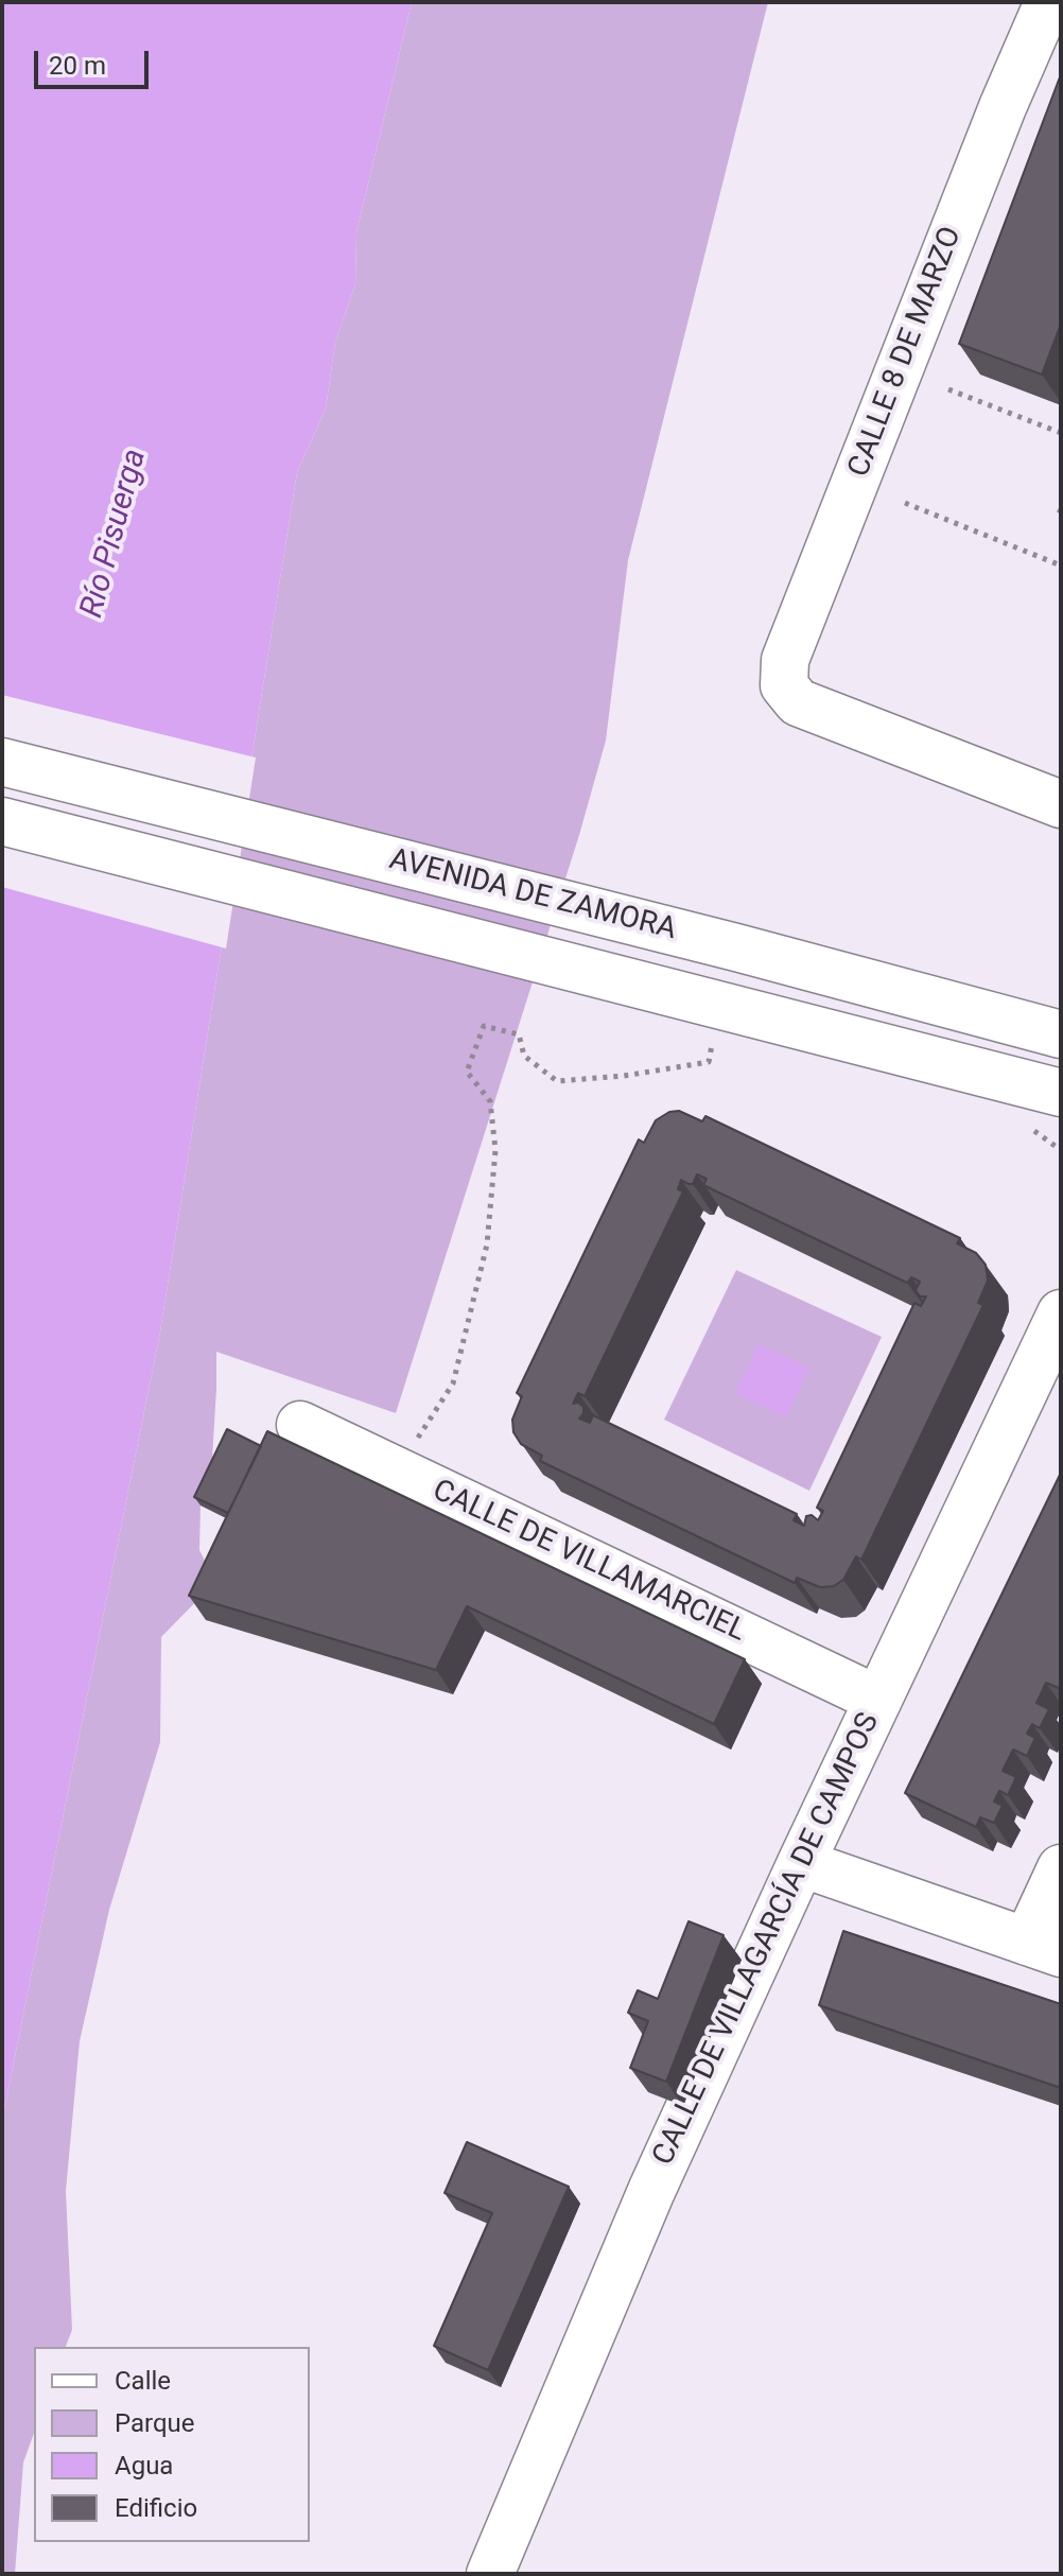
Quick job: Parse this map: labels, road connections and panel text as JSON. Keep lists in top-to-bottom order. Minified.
{"streets":{"main road":["CALLE 8 DE MARZO","AVENIDA DE ZAMORA","CALLE DE VILLAMARCIEL","CALLE DE VILLAGARCÍA DE CAMPOS"]},"crossings":[["CALLE DE VILLAMARCIEL","CALLE DE VILLAGARCÍA DE CAMPOS"]],"water":["Río Pisuerga"],"legend":["Calle","Parque","Agua","Edificio"],"scale_bar":"20 m"}
